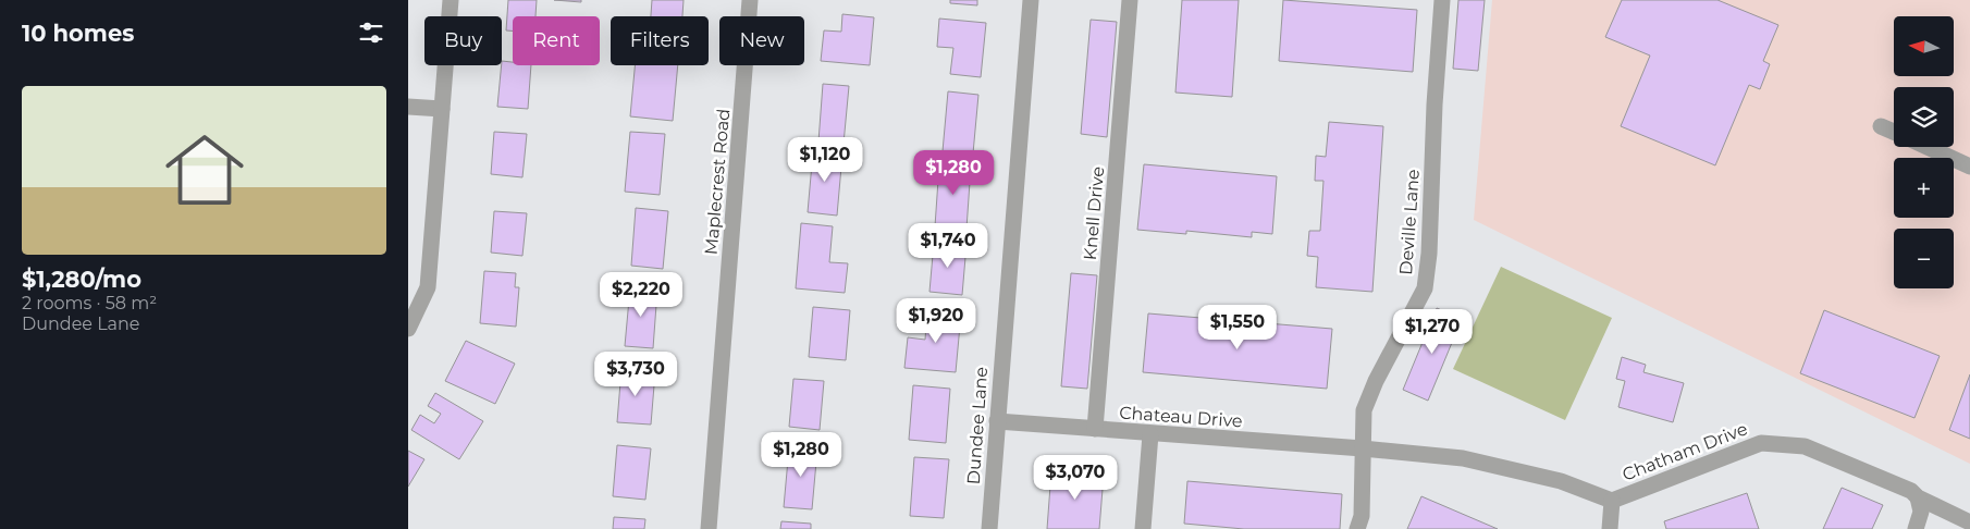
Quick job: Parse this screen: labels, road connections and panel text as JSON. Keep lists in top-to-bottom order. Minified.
{"streets":{"street":["Maplecrest Road","Knell Drive","Deville Lane","Chateau Drive","Dundee Lane","Chatham Drive"]},"crossings":[["Knell Drive","Chateau Drive"],["Deville Lane","Chateau Drive"],["Deville Lane","Chatham Drive"],["Chateau Drive","Dundee Lane"],["Chateau Drive","Chatham Drive"]],"north":"left","page":{"heading":"10 homes","map_buttons":["+","−"],"chip":["Buy","Rent","Filters","New"],"list":[{"name":"$1,280/mo","note":"2 rooms · 58 m² · Dundee Lane"}],"price":["$1,120","$1,280","$1,740","$2,220","$1,920","$1,550","$1,270","$3,730","$1,280","$3,070"]}}
